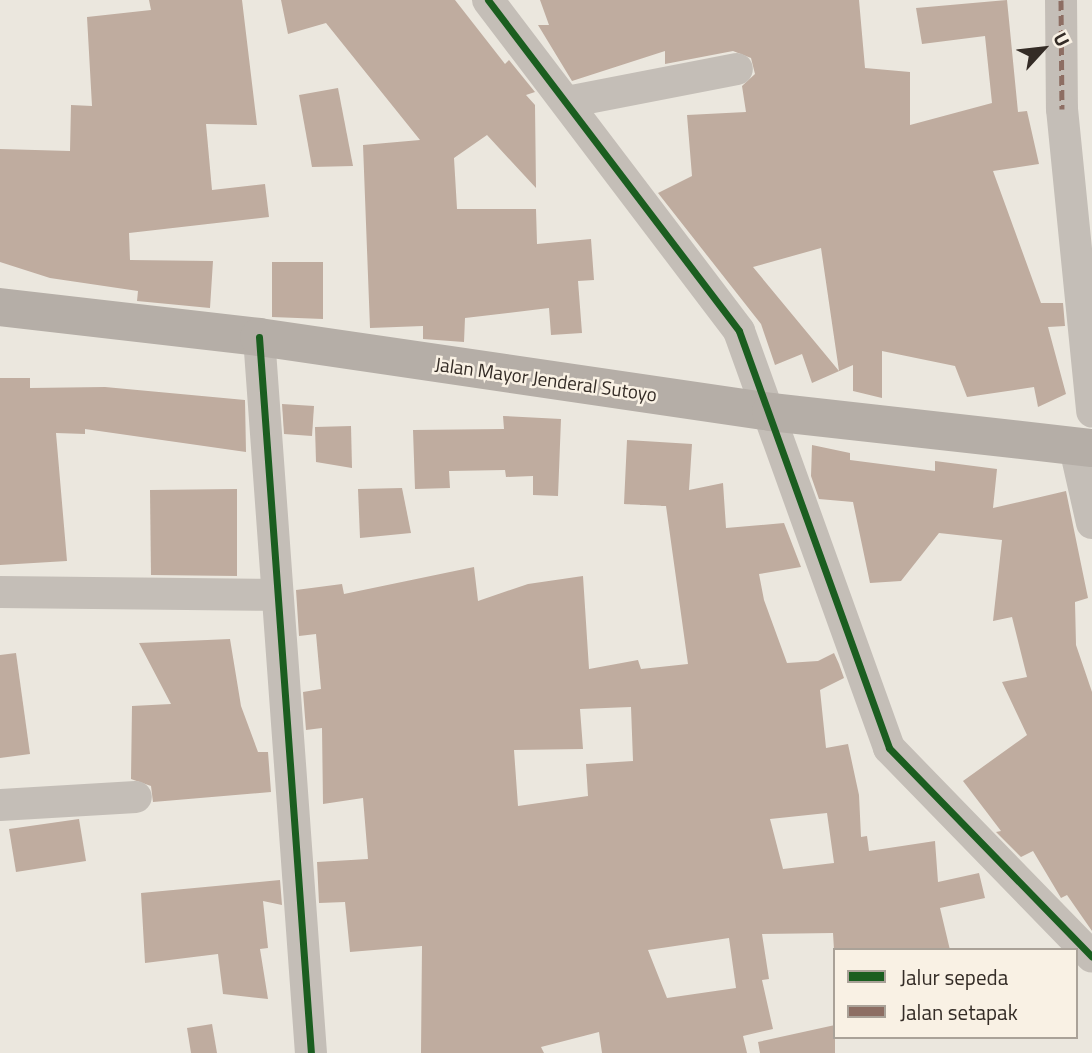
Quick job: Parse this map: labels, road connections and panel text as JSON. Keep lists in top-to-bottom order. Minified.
{"streets":{"main road":["Jalan Mayor Jenderal Sutoyo"]},"legend":["Jalur sepeda","Jalan setapak"],"north":"top right"}
